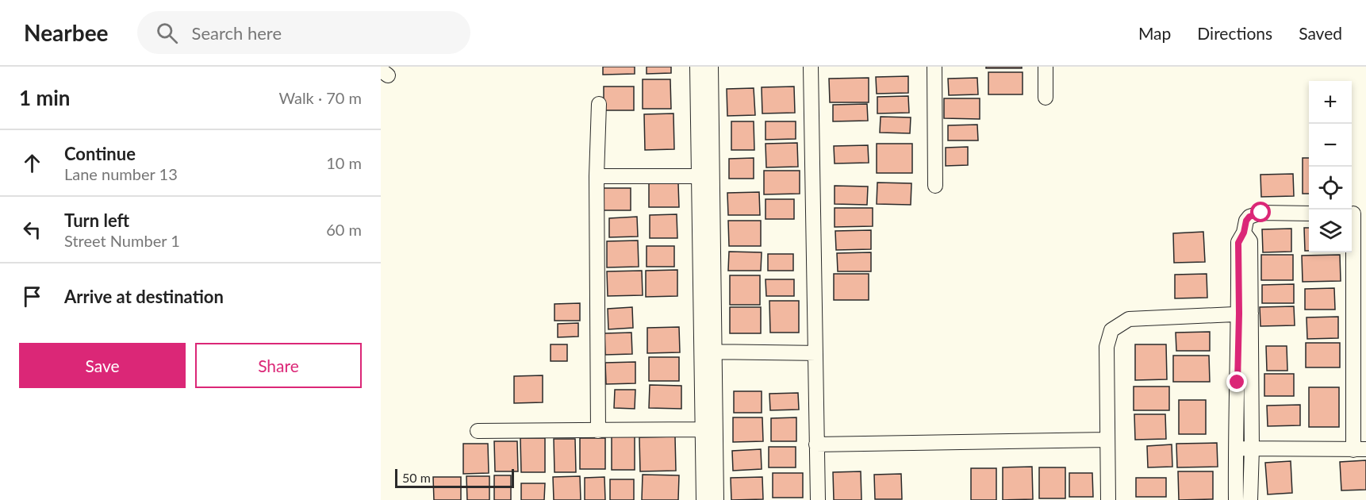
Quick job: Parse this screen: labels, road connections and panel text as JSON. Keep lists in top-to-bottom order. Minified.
{"scale_bar":"50 m","page":{"header":"Nearbee","search":"Search here","nav":["Map","Directions","Saved"],"heading":["1 min","Walk · 70 m"],"map_buttons":["+","−"],"list":[["Continue","Lane number 13","10 m"],["Turn left","Street Number 1","60 m"],"Arrive at destination"],"buttons":["Save","Share"],"scale":"50 m"}}
